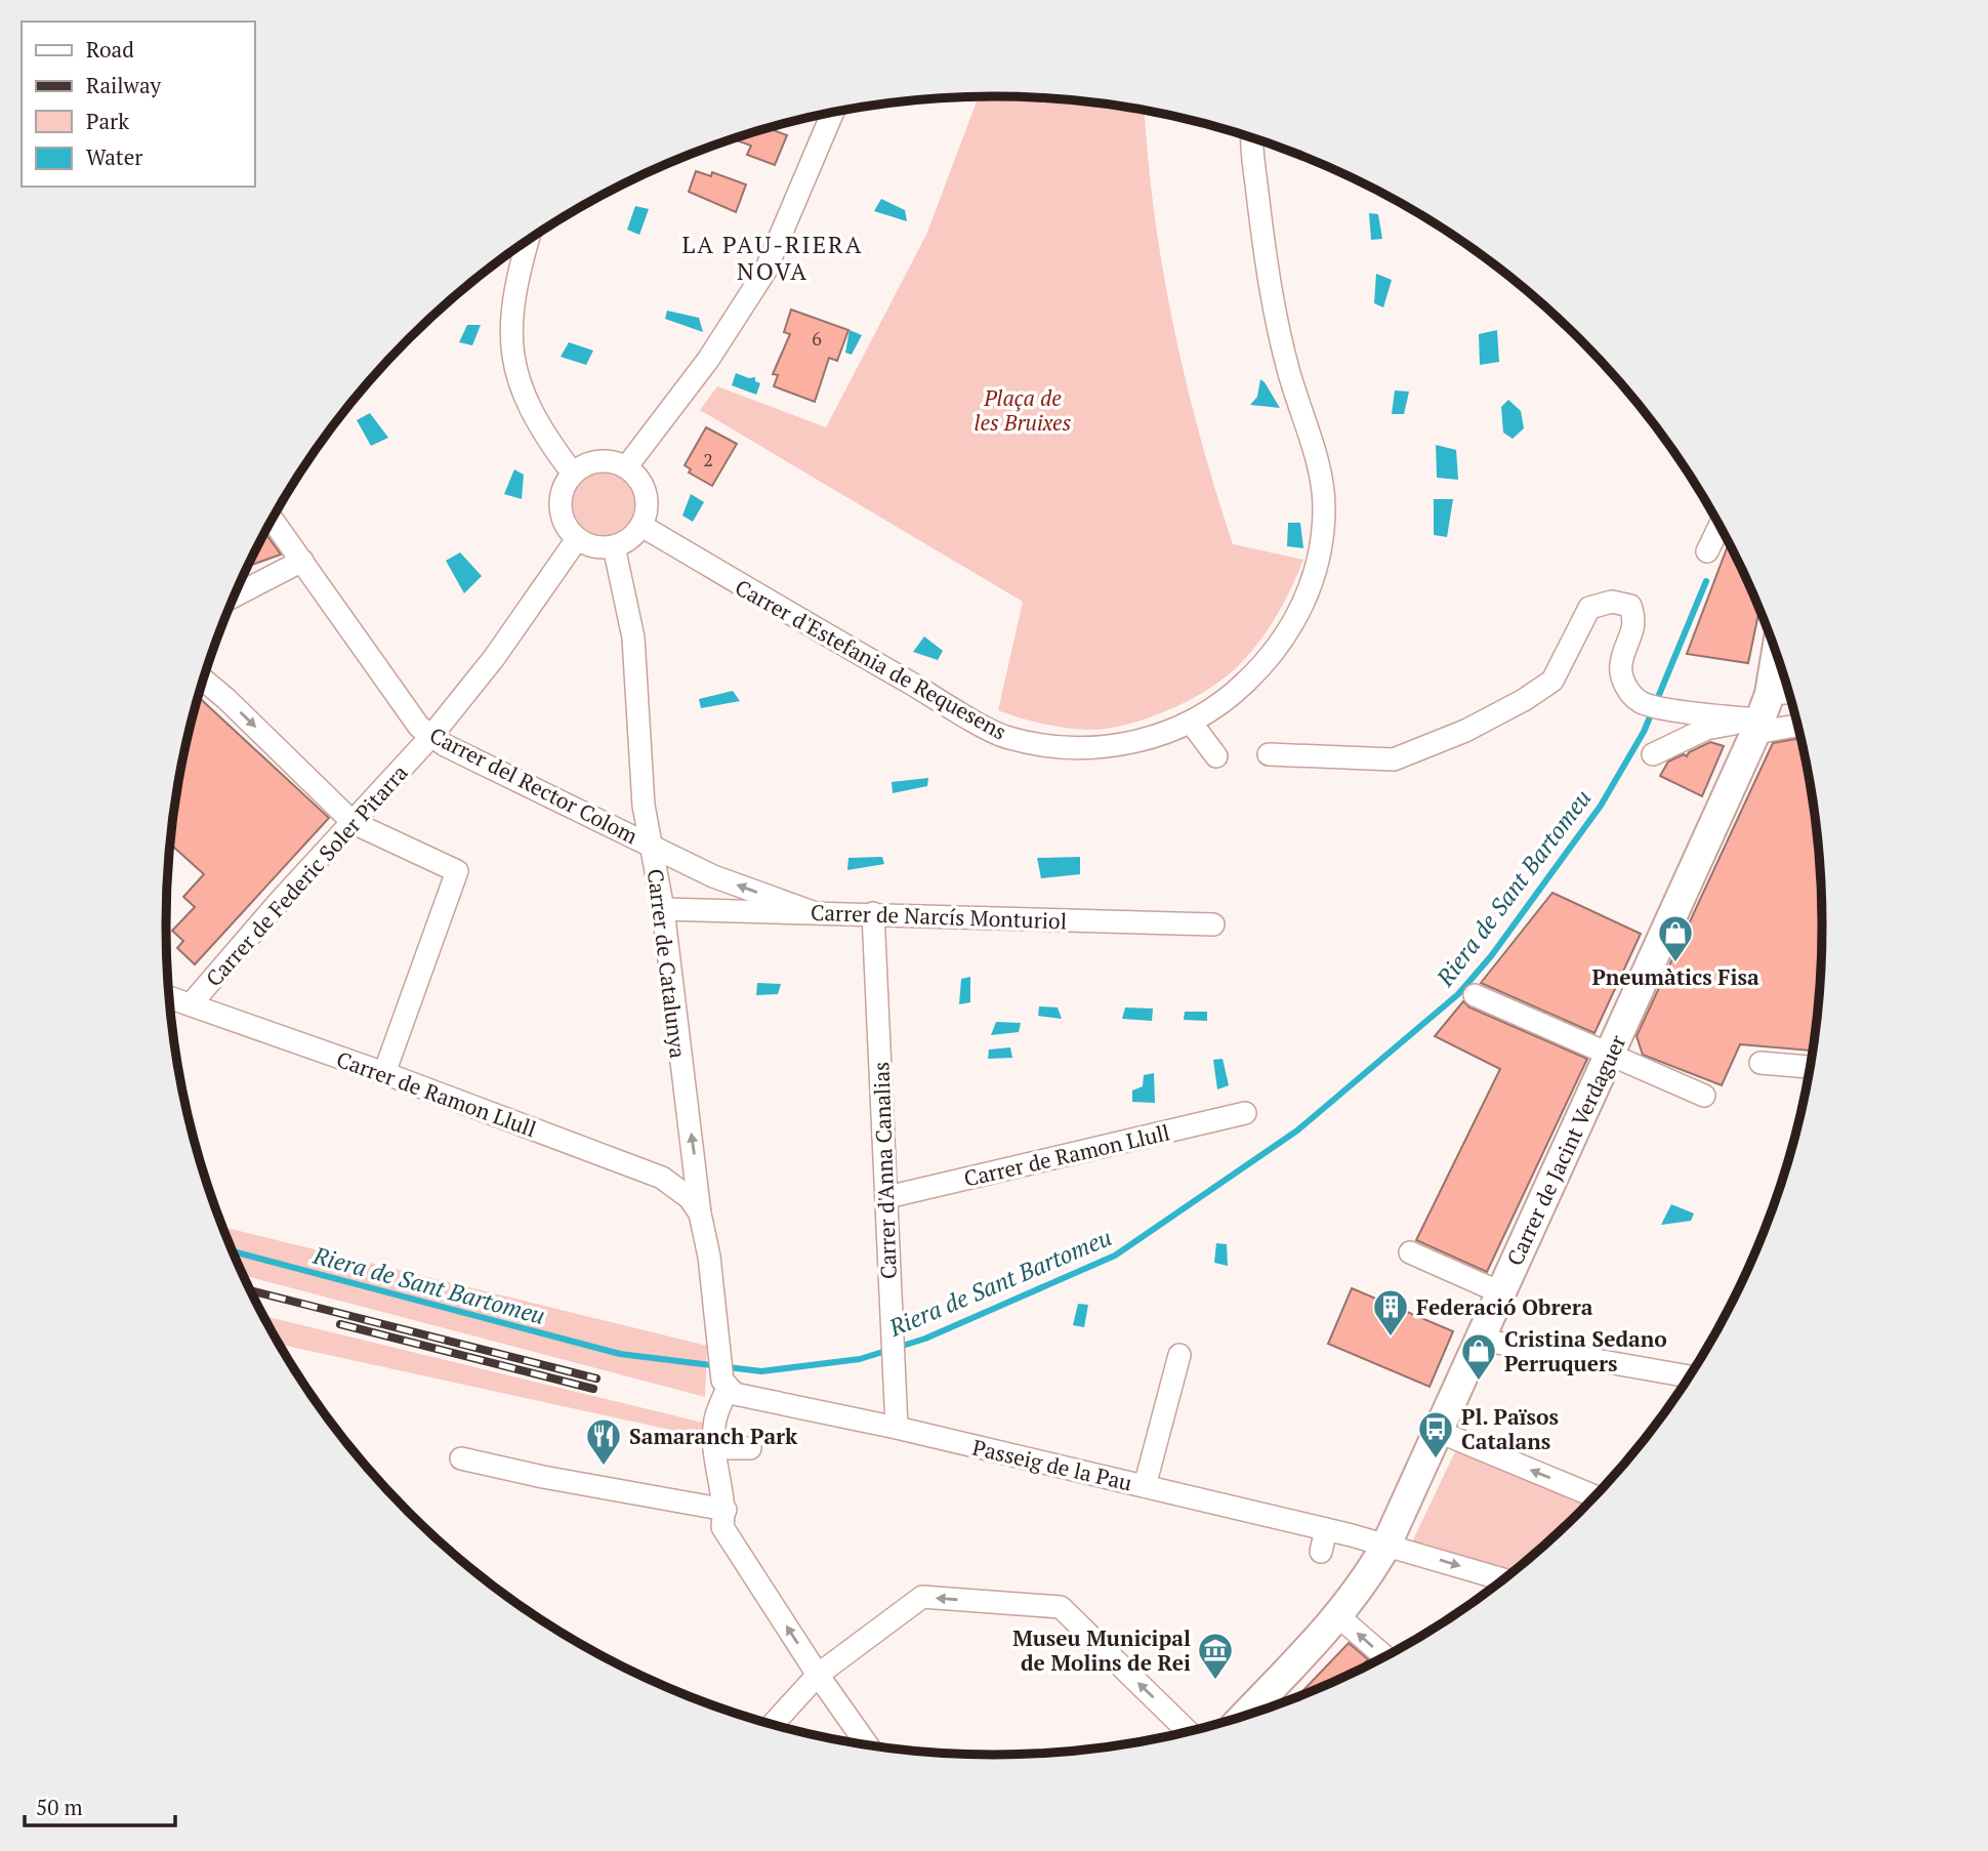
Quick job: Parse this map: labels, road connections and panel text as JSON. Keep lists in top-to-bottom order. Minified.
{"streets":{"main road":["Carrer de Jacint Verdaguer"],"street":["Carrer d'Estefania de Requesens","Carrer del Rector Colom","Carrer de Federic Soler Pitarra","Carrer de Narcís Monturiol","Carrer de Catalunya","Carrer de Ramon Llull","Carrer d'Anna Canalias","Passeig de la Pau"]},"crossings":[["Carrer d'Estefania de Requesens","Carrer de Federic Soler Pitarra"],["Carrer d'Estefania de Requesens","Carrer de Catalunya"],["Carrer del Rector Colom","Carrer de Federic Soler Pitarra"],["Carrer del Rector Colom","Carrer de Narcís Monturiol"],["Carrer del Rector Colom","Carrer de Catalunya"],["Carrer de Federic Soler Pitarra","Carrer de Catalunya"],["Carrer de Federic Soler Pitarra","Carrer de Ramon Llull"],["Carrer de Narcís Monturiol","Carrer de Catalunya"],["Carrer de Narcís Monturiol","Carrer d'Anna Canalias"],["Carrer de Catalunya","Carrer de Ramon Llull"],["Carrer de Catalunya","Passeig de la Pau"],["Carrer de Ramon Llull","Carrer d'Anna Canalias"],["Carrer de Jacint Verdaguer","Passeig de la Pau"],["Carrer d'Anna Canalias","Passeig de la Pau"]],"one_way":["Carrer de Catalunya"],"districts":["LA PAU-RIERA NOVA"],"water":["Riera de Sant Bartomeu"],"parks":["Plaça de les Bruixes"],"places":{"shop":["Pneumàtics Fisa","Cristina Sedano Perruquers"],"building":["Federació Obrera"],"bus stop":["Pl. Països Catalans"],"restaurant":["Samaranch Park"],"museum":["Museu Municipal de Molins de Rei"]},"house_numbers":["6","2"],"legend":["Road","Railway","Park","Water"],"scale_bar":"50 m"}
